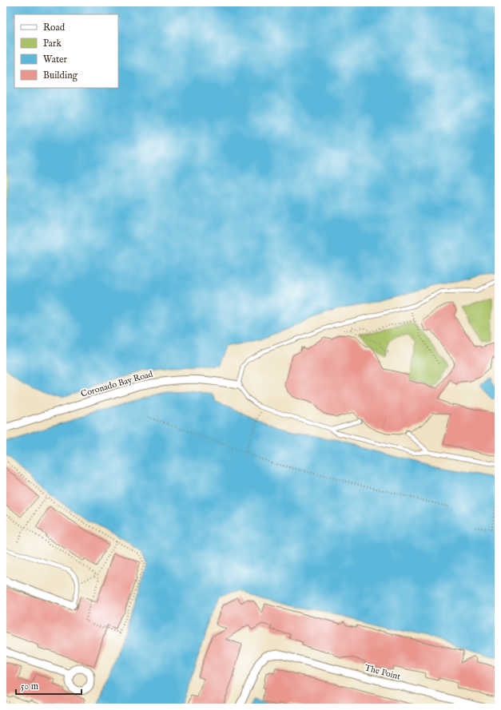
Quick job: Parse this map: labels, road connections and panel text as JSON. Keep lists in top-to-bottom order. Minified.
{"streets":{"street":["Coronado Bay Road","The Point"]},"legend":["Road","Park","Water","Building"],"scale_bar":"50 m"}
